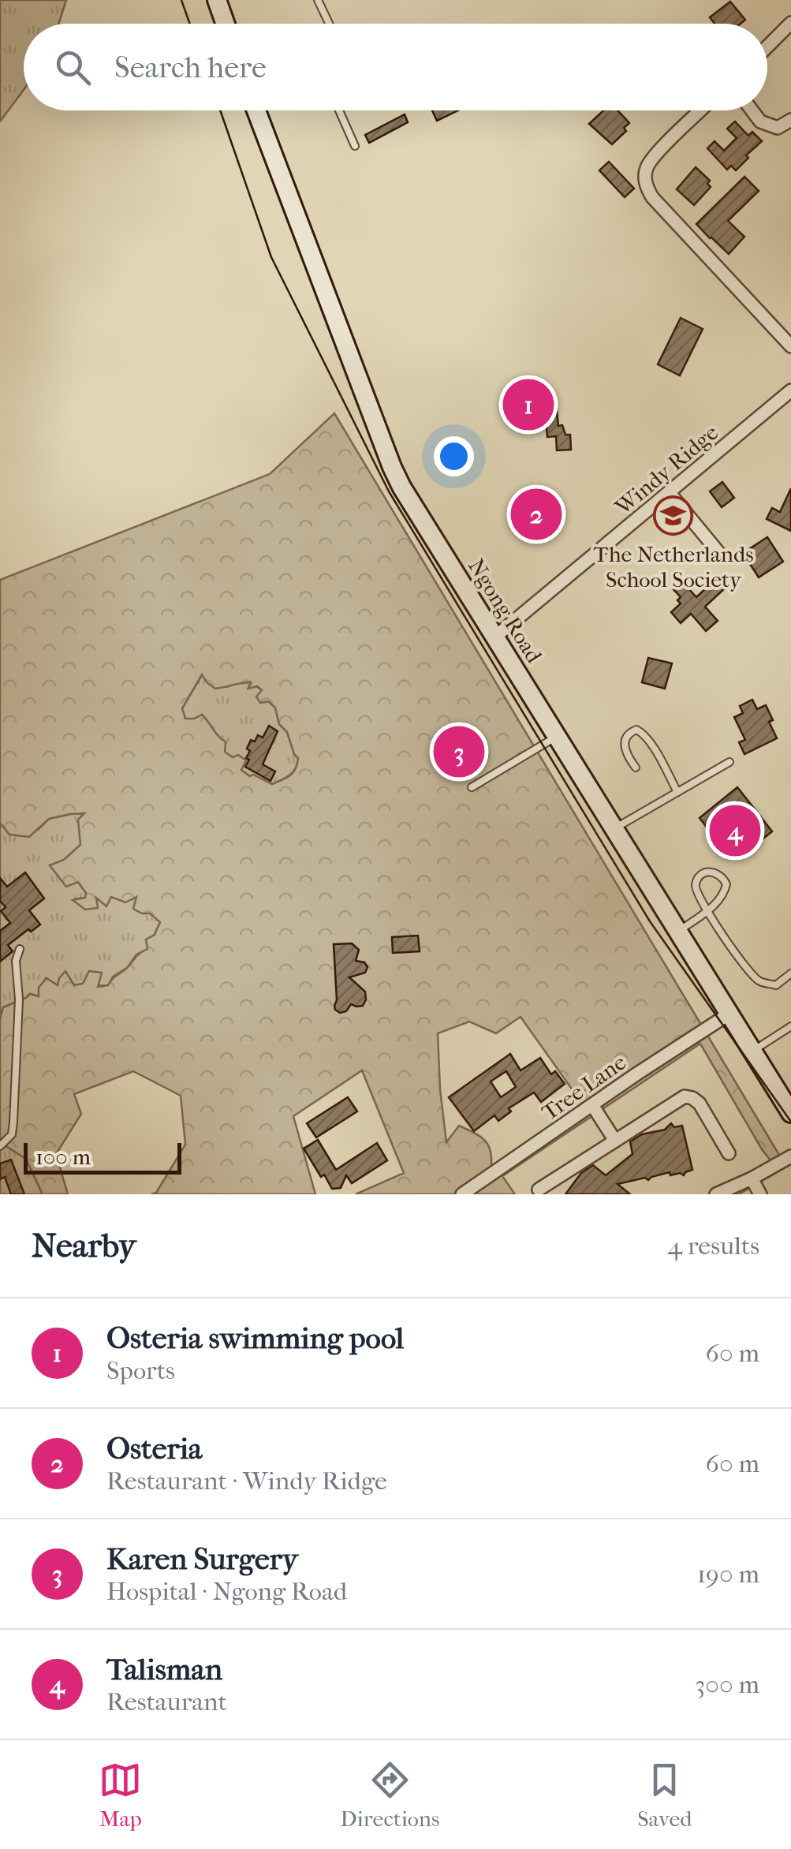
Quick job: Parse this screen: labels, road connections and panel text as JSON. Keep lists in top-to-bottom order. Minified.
{"streets":{"main road":["Ngong Road"],"street":["Windy Ridge","Tree Lane"]},"crossings":[["Windy Ridge","Ngong Road"],["Ngong Road","Tree Lane"]],"places":{"school or university":["The Netherlands School Society"]},"scale_bar":"100 m","page":{"search":"Search here","pins":["1","2","3","4"],"scale":"100 m","heading":["Nearby","4 results"],"list":[{"mark":"1","name":"Osteria swimming pool","note":"Sports","value":"60 m"},{"mark":"2","name":"Osteria","note":"Restaurant · Windy Ridge","value":"60 m"},{"mark":"3","name":"Karen Surgery","note":"Hospital · Ngong Road","value":"190 m"},{"mark":"4","name":"Talisman","note":"Restaurant","value":"300 m"}],"nav":["Map","Directions","Saved"]}}
